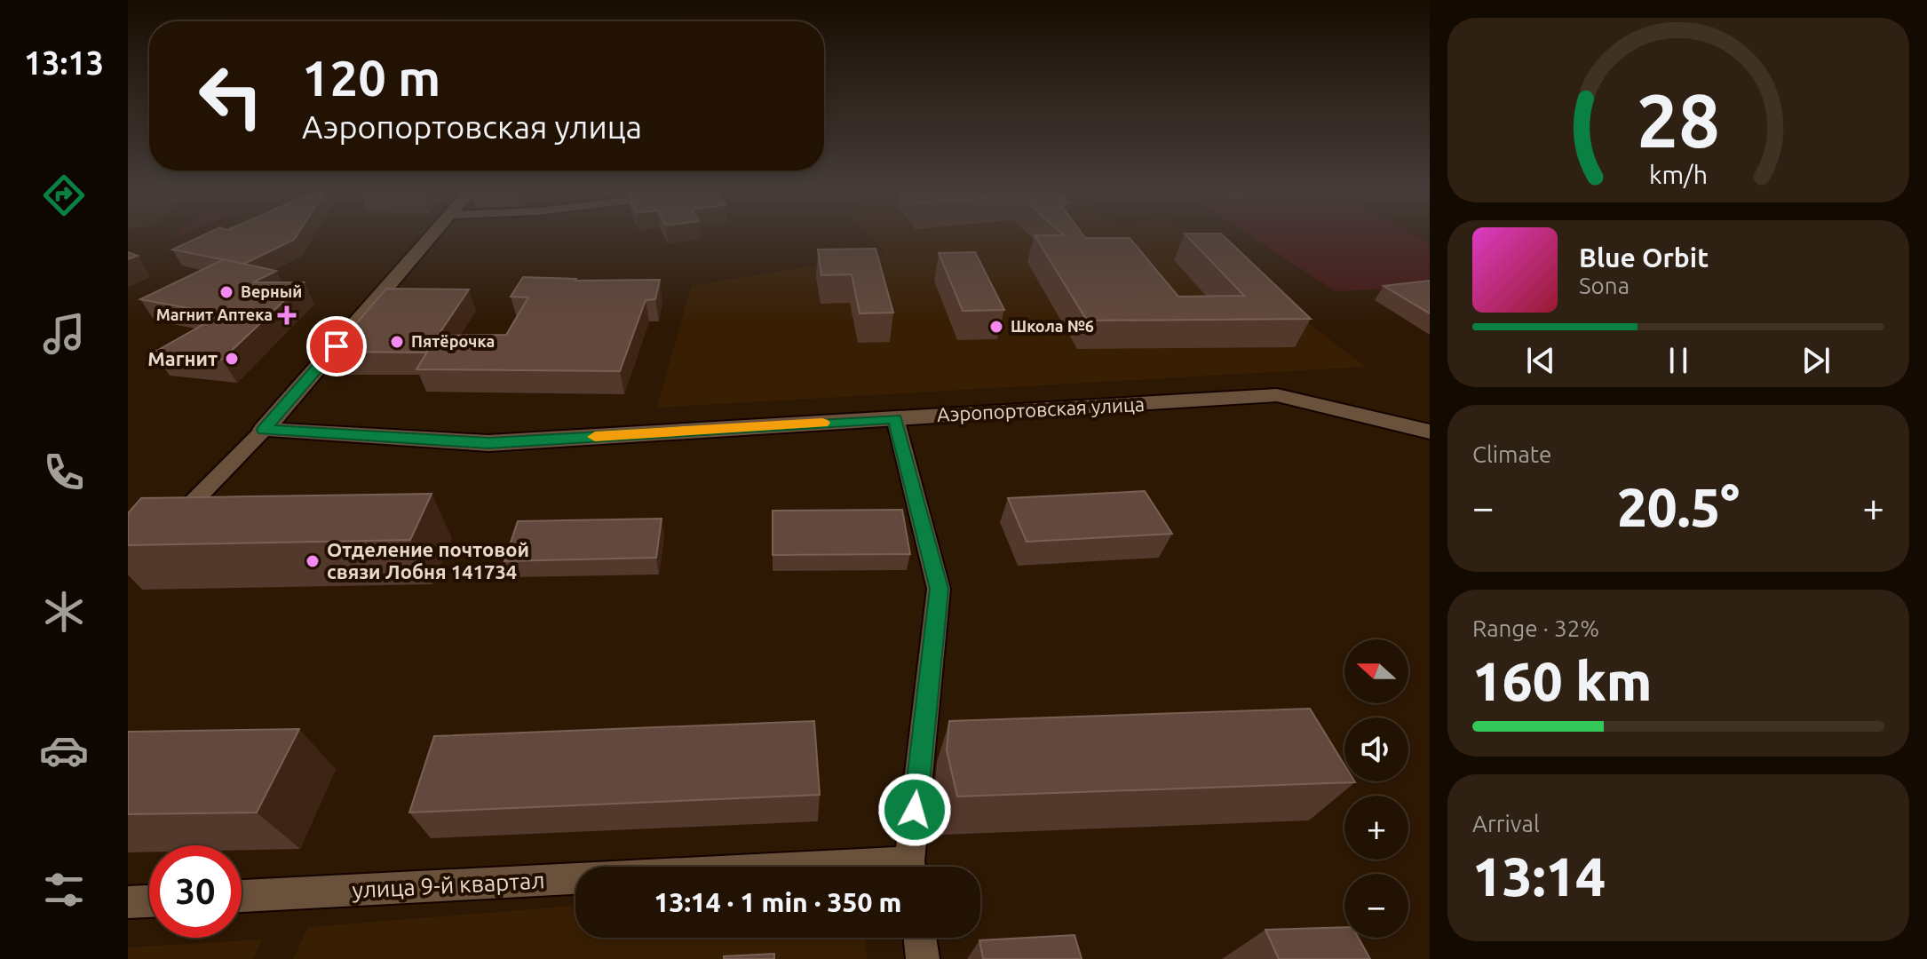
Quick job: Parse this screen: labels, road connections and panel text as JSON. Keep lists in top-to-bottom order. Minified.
{"streets":{"street":["Аэропортовская улица","улица 9-й квартал"]},"places":{"other":["Верный","Школа №6","Пятёрочка","Магнит","Отделение почтовой связи Лобня 141734"],"health":["Магнит Аптека"]},"north":"left","page":{"tabs":"13:13","turn":["120 m","Аэропортовская улица"],"song":["Blue Orbit","Sona"],"tile":["Climate",["Range · 32%","160 km"],["Arrival","13:14"]],"heat":["−","20.5°","+"],"map_buttons":["+","−"],"limit":"30","trip":"13:14 · 1 min · 350 m","gauge":["28","km/h"]}}
